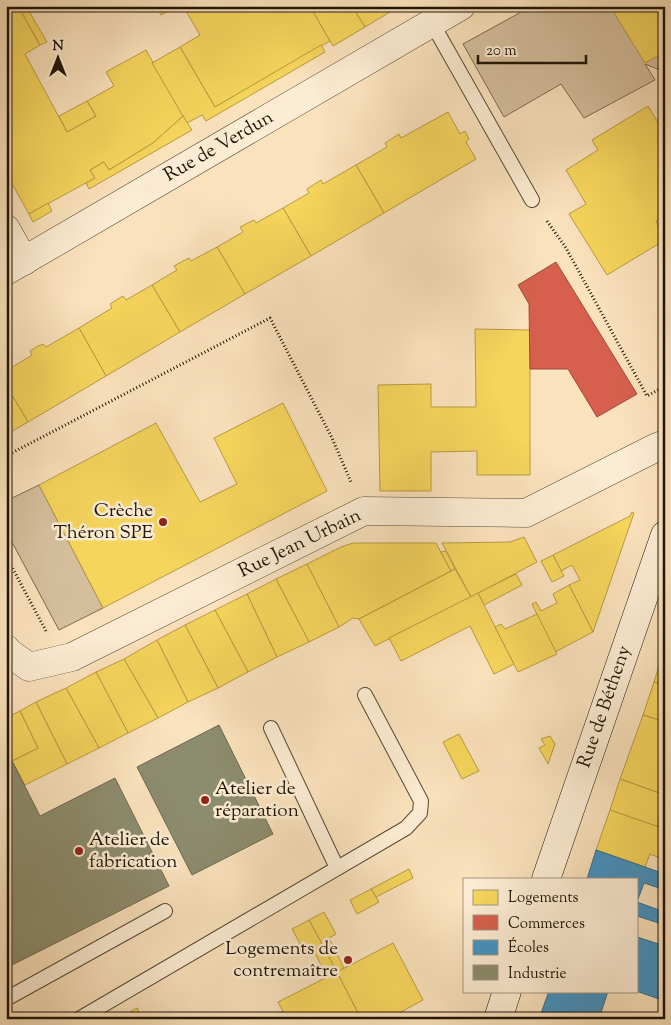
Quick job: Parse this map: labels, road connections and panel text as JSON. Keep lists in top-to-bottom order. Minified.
{"streets":{"street":["Rue de Verdun","Rue Jean Urbain","Rue de Bétheny"]},"places":["Crèche Théron SPE","Atelier de réparation","Atelier de fabrication","Logements de contremaître"],"legend":["Logements","Commerces","Écoles","Industrie"],"scale_bar":"20 m","north":"top"}
